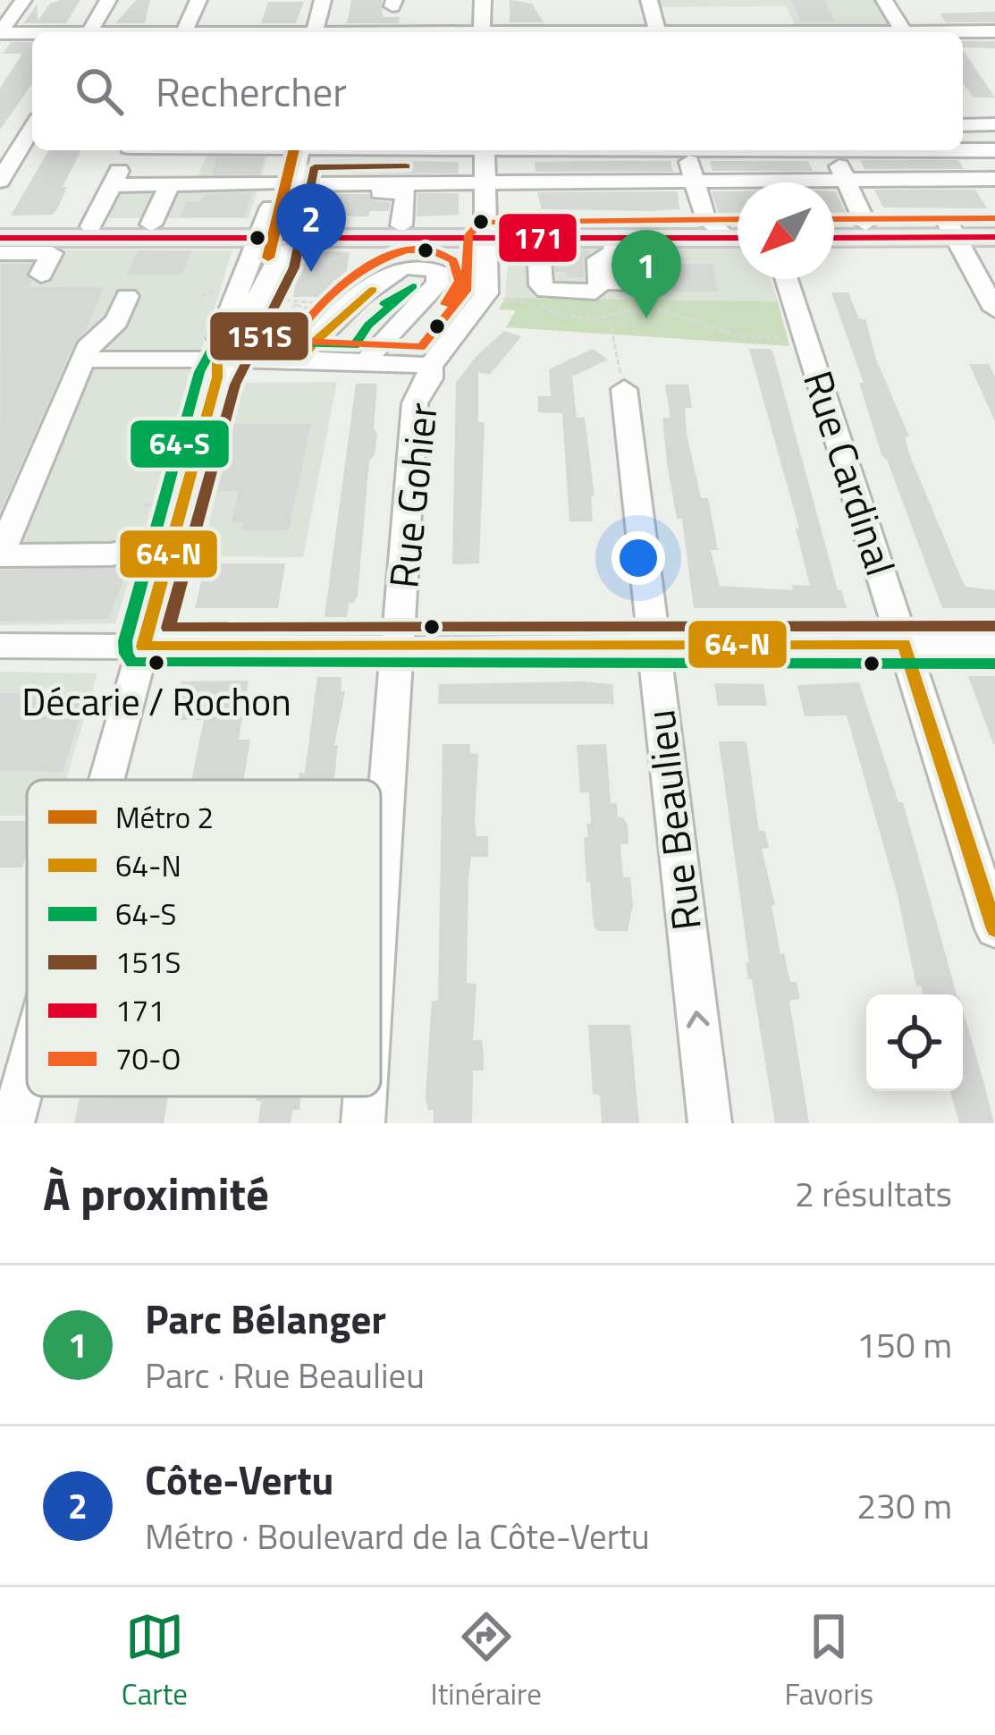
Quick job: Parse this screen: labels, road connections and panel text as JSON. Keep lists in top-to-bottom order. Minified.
{"streets":{"street":["Rue Cardinal","Rue Gohier","Rue Beaulieu"]},"one_way":["Rue Beaulieu"],"places":["Décarie / Rochon"],"lines":["metro line 2","transit line 151S","transit line 70-O","transit line 171","transit line 64-S","transit line 64-N"],"legend":["Métro 2","64-N","64-S","151S","171","70-O"],"north":"bottom left","page":{"search":"Rechercher","pins":["2","1"],"heading":["À proximité","2 résultats"],"list":[{"mark":"1","name":"Parc Bélanger","note":"Parc · Rue Beaulieu","value":"150 m"},{"mark":"2","name":"Côte-Vertu","note":"Métro · Boulevard de la Côte-Vertu","value":"230 m"}],"nav":["Carte","Itinéraire","Favoris"]}}
